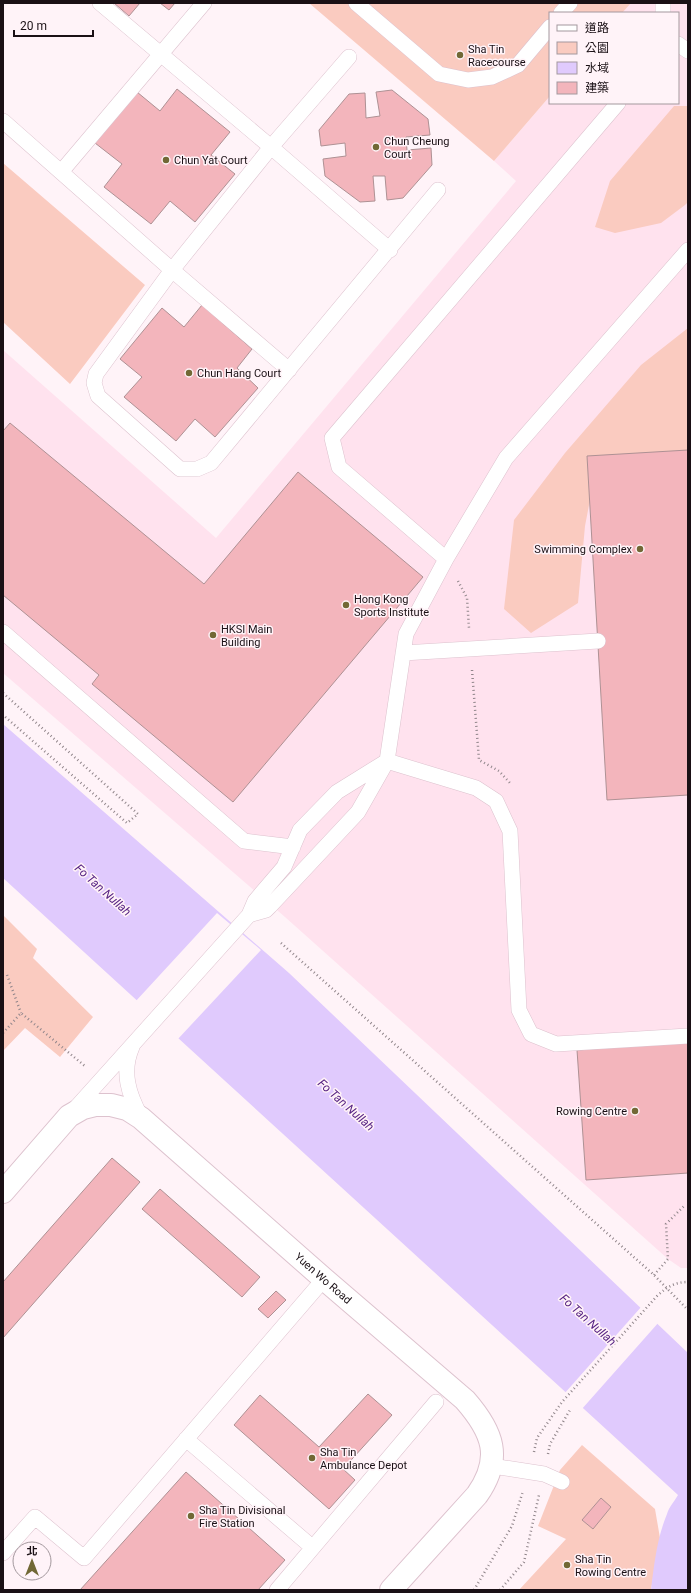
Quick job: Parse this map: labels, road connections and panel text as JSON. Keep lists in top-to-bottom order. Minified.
{"streets":{"street":["Yuen Wo Road"]},"water":["Fo Tan Nullah"],"places":["Sha Tin Racecourse","Chun Cheung Court","Chun Yat Court","Chun Hang Court","Swimming Complex","Hong Kong Sports Institute","HKSI Main Building","Rowing Centre","Sha Tin Ambulance Depot","Sha Tin Divisional Fire Station","Sha Tin Rowing Centre"],"legend":["道路","公園","水域","建築"],"scale_bar":"20 m","north":"top"}
